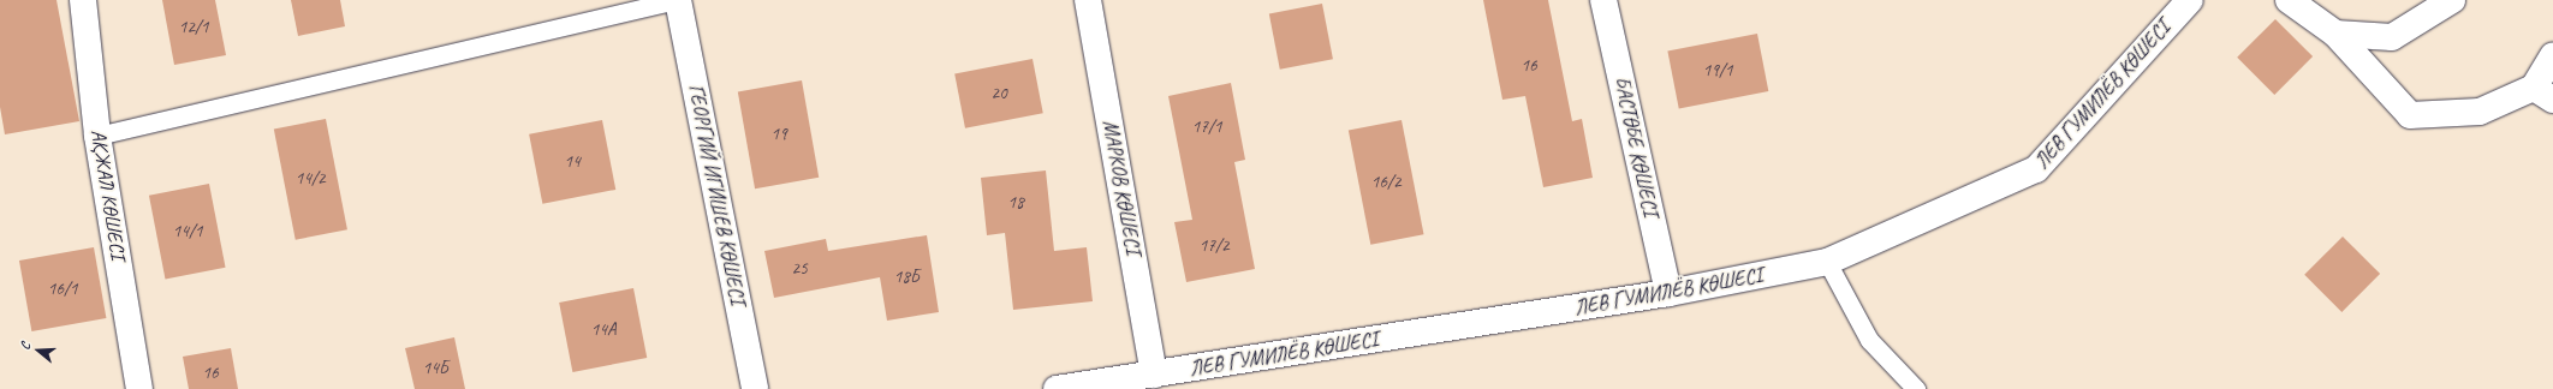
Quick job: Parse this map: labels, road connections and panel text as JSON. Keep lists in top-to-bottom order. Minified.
{"streets":{"street":["ЛЕВ ГУМИЛЁВ КӨШЕСІ","БАСТӨБЕ КӨШЕСІ","МАРКОВ КӨШЕСІ","АҚЖАЛ КӨШЕСІ","ГЕОРГИЙ ИГИШЕВ КӨШЕСІ"]},"crossings":[["ЛЕВ ГУМИЛЁВ КӨШЕСІ","БАСТӨБЕ КӨШЕСІ"],["ЛЕВ ГУМИЛЁВ КӨШЕСІ","МАРКОВ КӨШЕСІ"]],"house_numbers":["12/1","16","19/1","20","17/1","19","14","14/2","16/2","18","14/1","17/2","25","18Б","16/1","14А","14Б","16"],"north":"left"}
